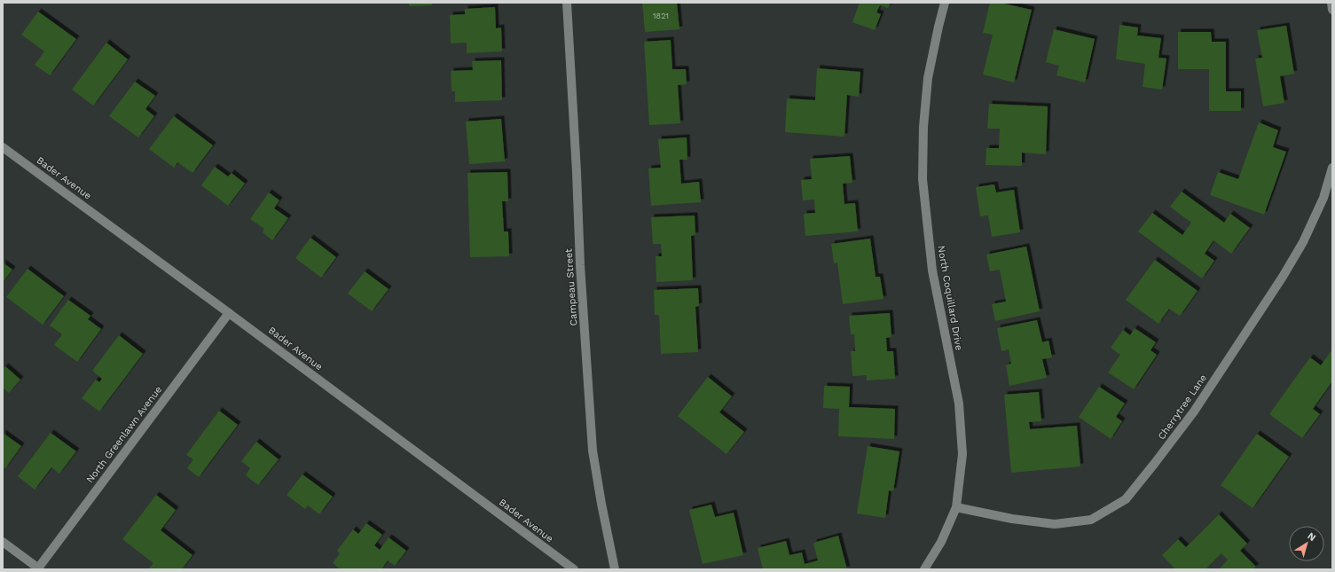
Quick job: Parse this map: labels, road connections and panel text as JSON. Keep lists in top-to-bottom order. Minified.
{"streets":{"street":["Bader Avenue","Campeau Street","North Coquillard Drive","Cherrytree Lane","North Greenlawn Avenue"]},"crossings":[["Bader Avenue","North Greenlawn Avenue"],["North Coquillard Drive","Cherrytree Lane"]],"house_numbers":["1821"],"north":"top right"}
